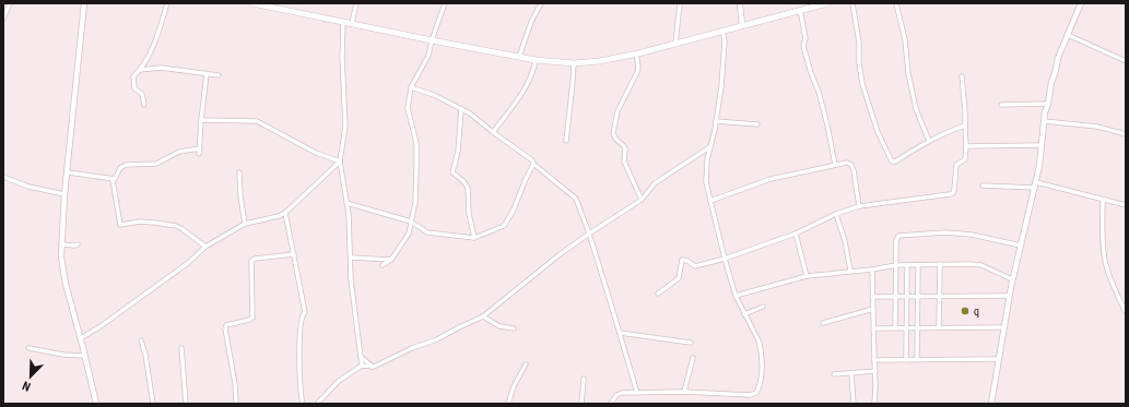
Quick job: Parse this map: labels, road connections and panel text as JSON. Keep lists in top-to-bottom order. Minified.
{"places":["q"],"north":"bottom left"}
